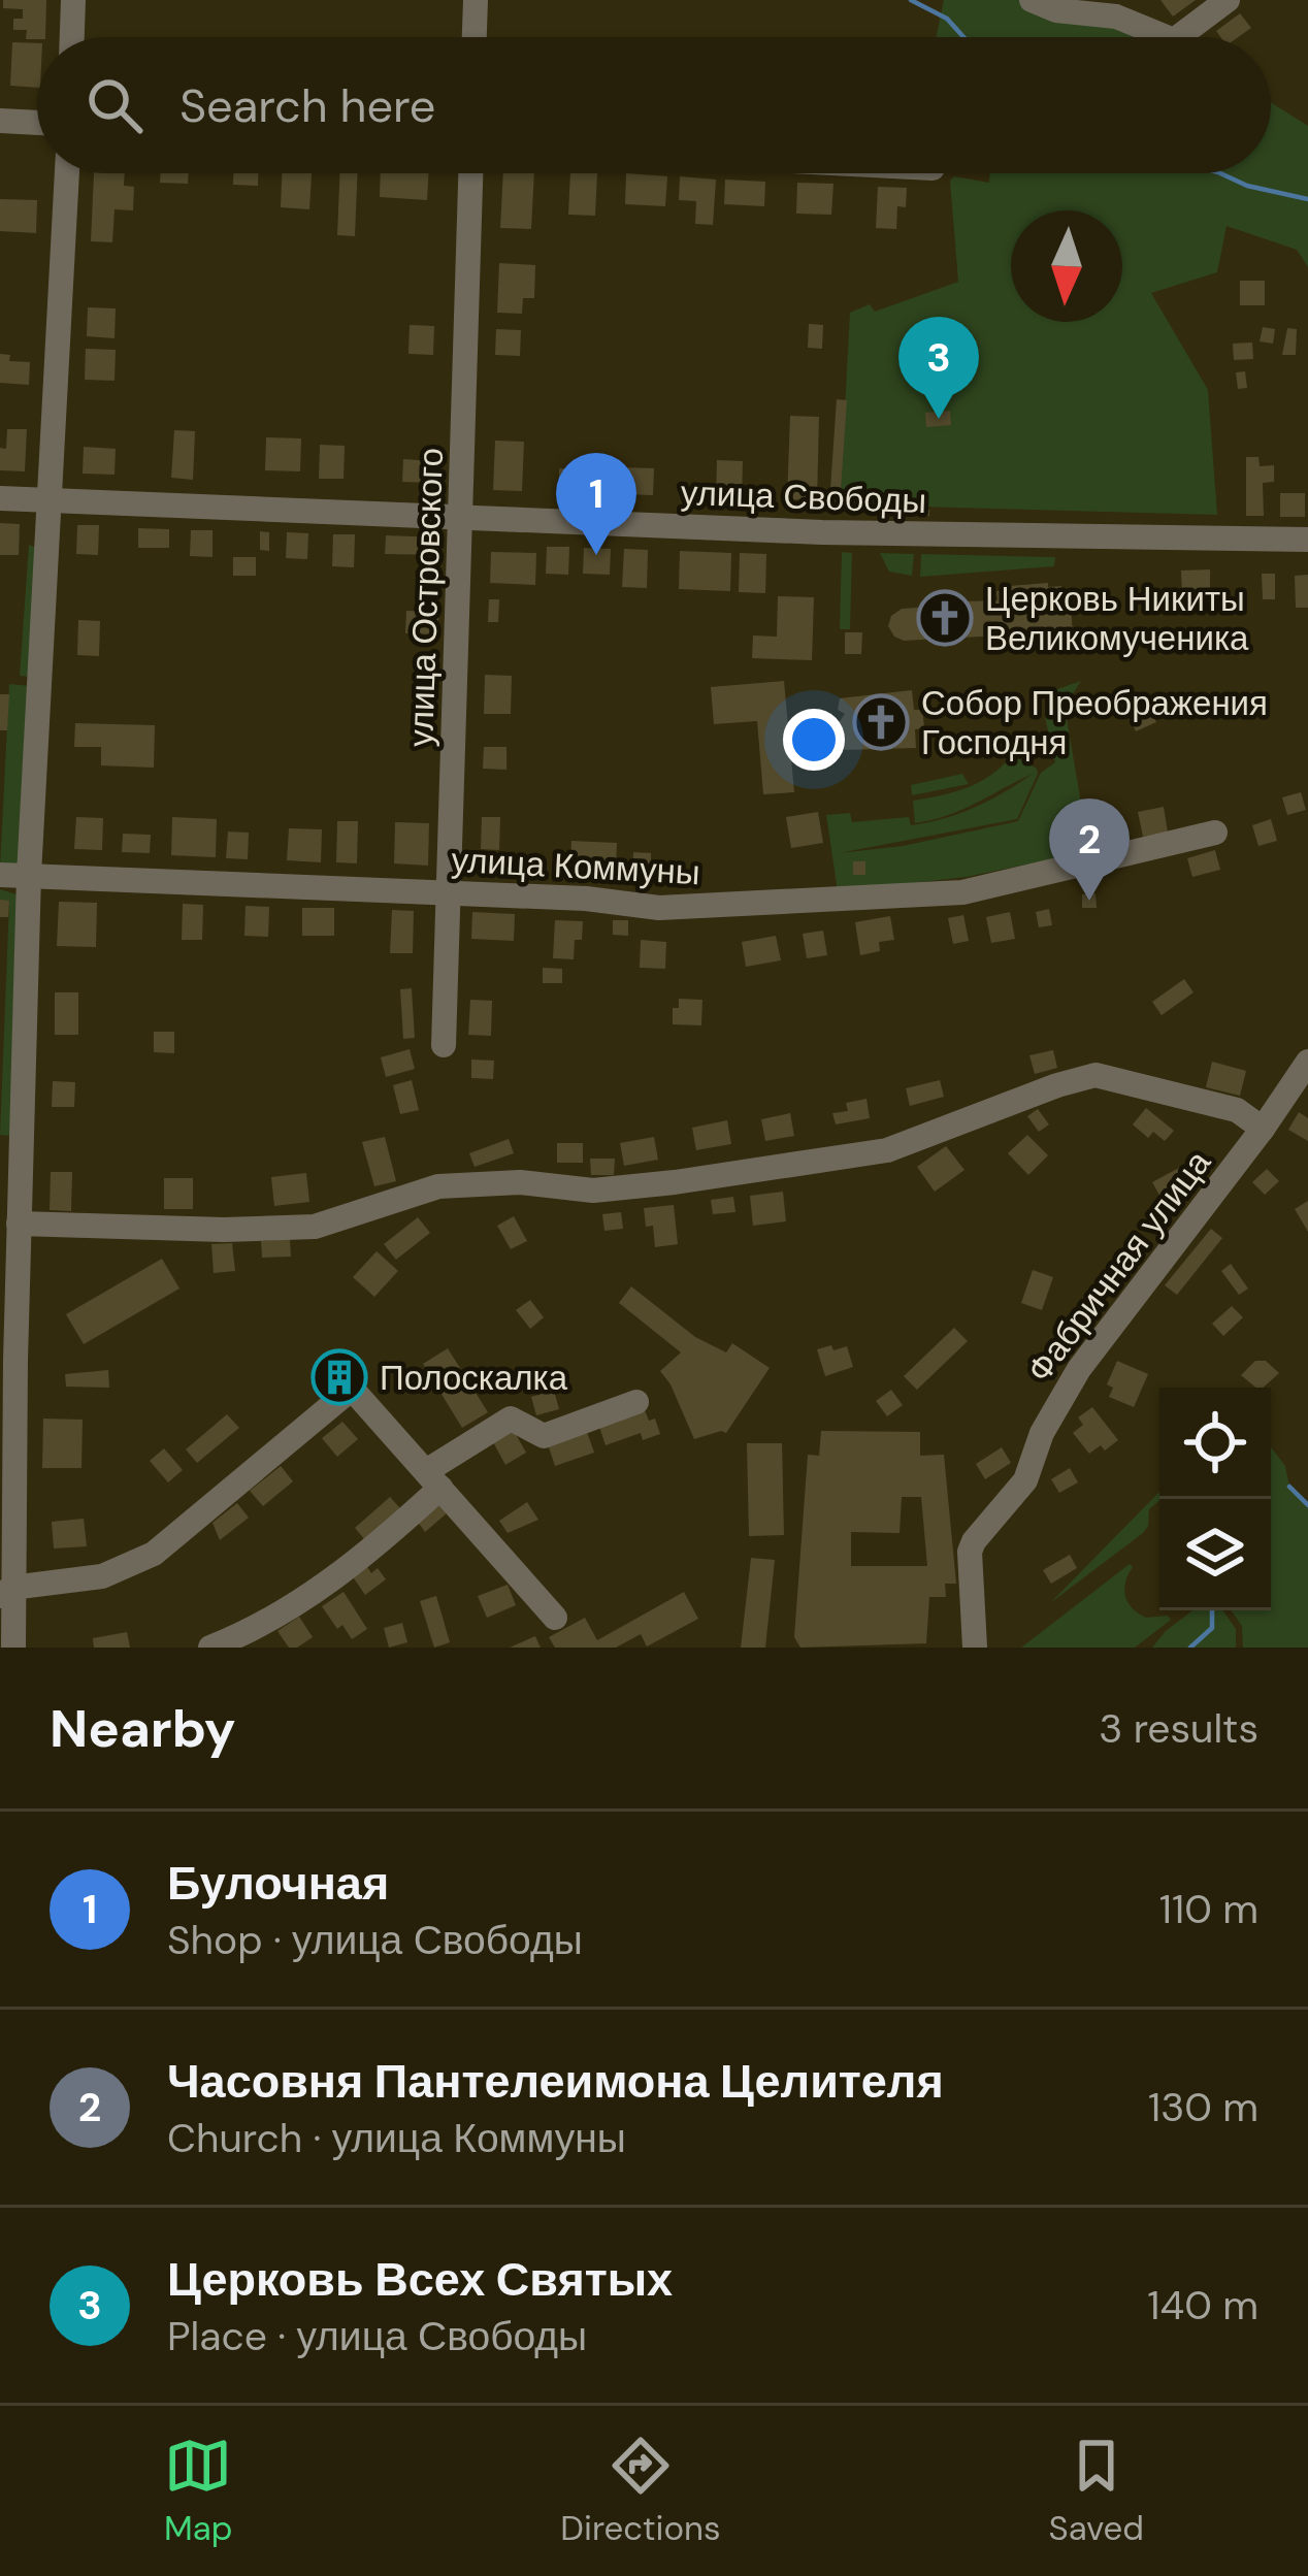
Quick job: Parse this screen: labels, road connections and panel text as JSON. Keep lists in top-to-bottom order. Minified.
{"streets":{"street":["улица Свободы","улица Островского","улица Коммуны","Фабричная улица"]},"crossings":[["улица Свободы","улица Островского"],["улица Островского","улица Коммуны"]],"places":{"church":["Церковь Никиты Великомученика","Собор Преображения Господня"],"building":["Полоскалка"]},"north":"bottom","page":{"search":"Search here","pins":["3","1","2"],"heading":["Nearby","3 results"],"list":[{"mark":"1","name":"Булочная","note":"Shop · улица Свободы","value":"110 m"},{"mark":"2","name":"Часовня Пантелеимона Целителя","note":"Church · улица Коммуны","value":"130 m"},{"mark":"3","name":"Церковь Всех Святых","note":"Place · улица Свободы","value":"140 m"}],"nav":["Map","Directions","Saved"]}}
